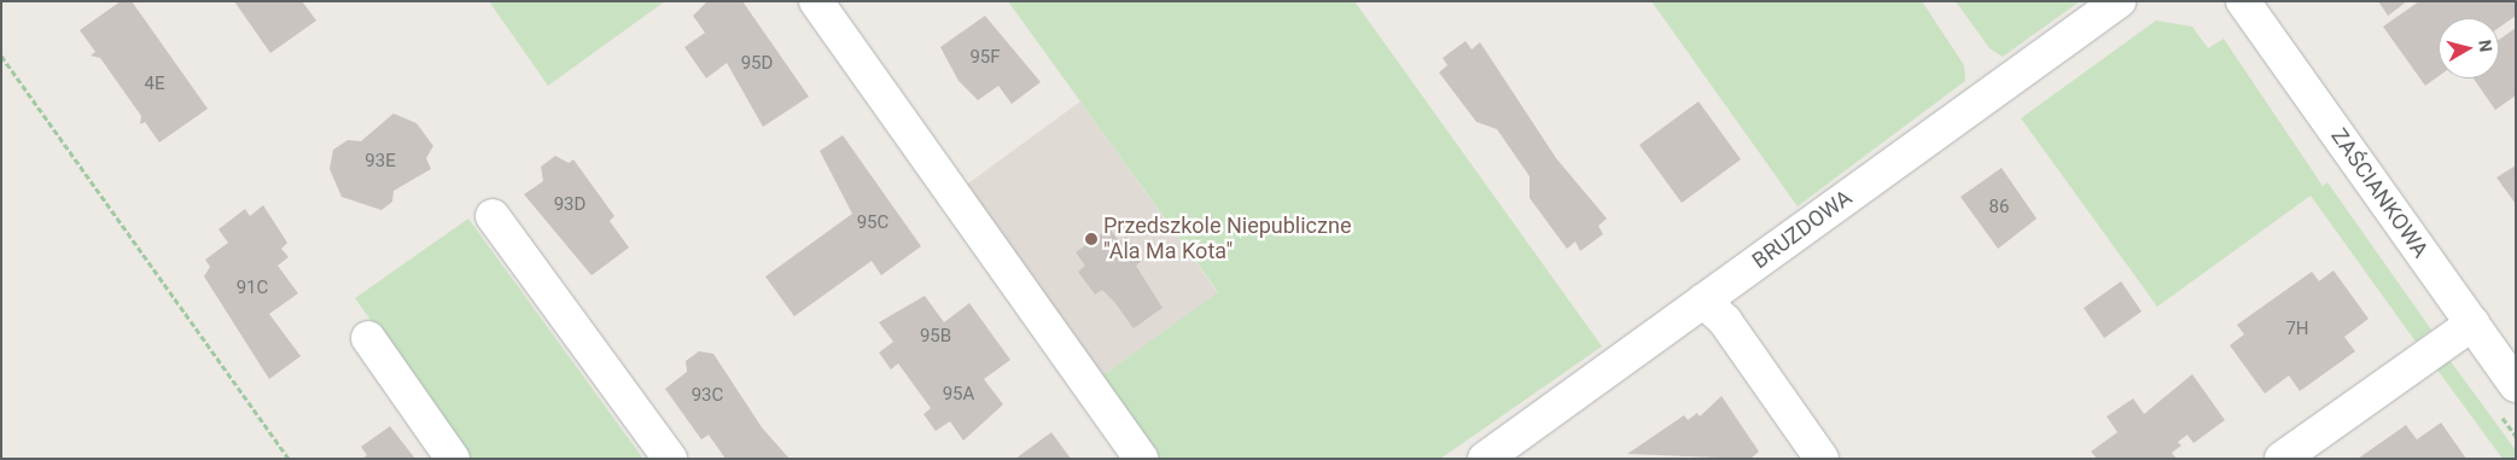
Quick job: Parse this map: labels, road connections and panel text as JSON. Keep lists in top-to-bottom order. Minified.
{"streets":{"street":["ZAŚCIANKOWA","BRUZDOWA"]},"places":["Przedszkole Niepubliczne \"Ala Ma Kota\""],"house_numbers":["95F","95D","4E","93E","93D","86","95C","91C","7H","95B","95A","93C"],"north":"right"}
